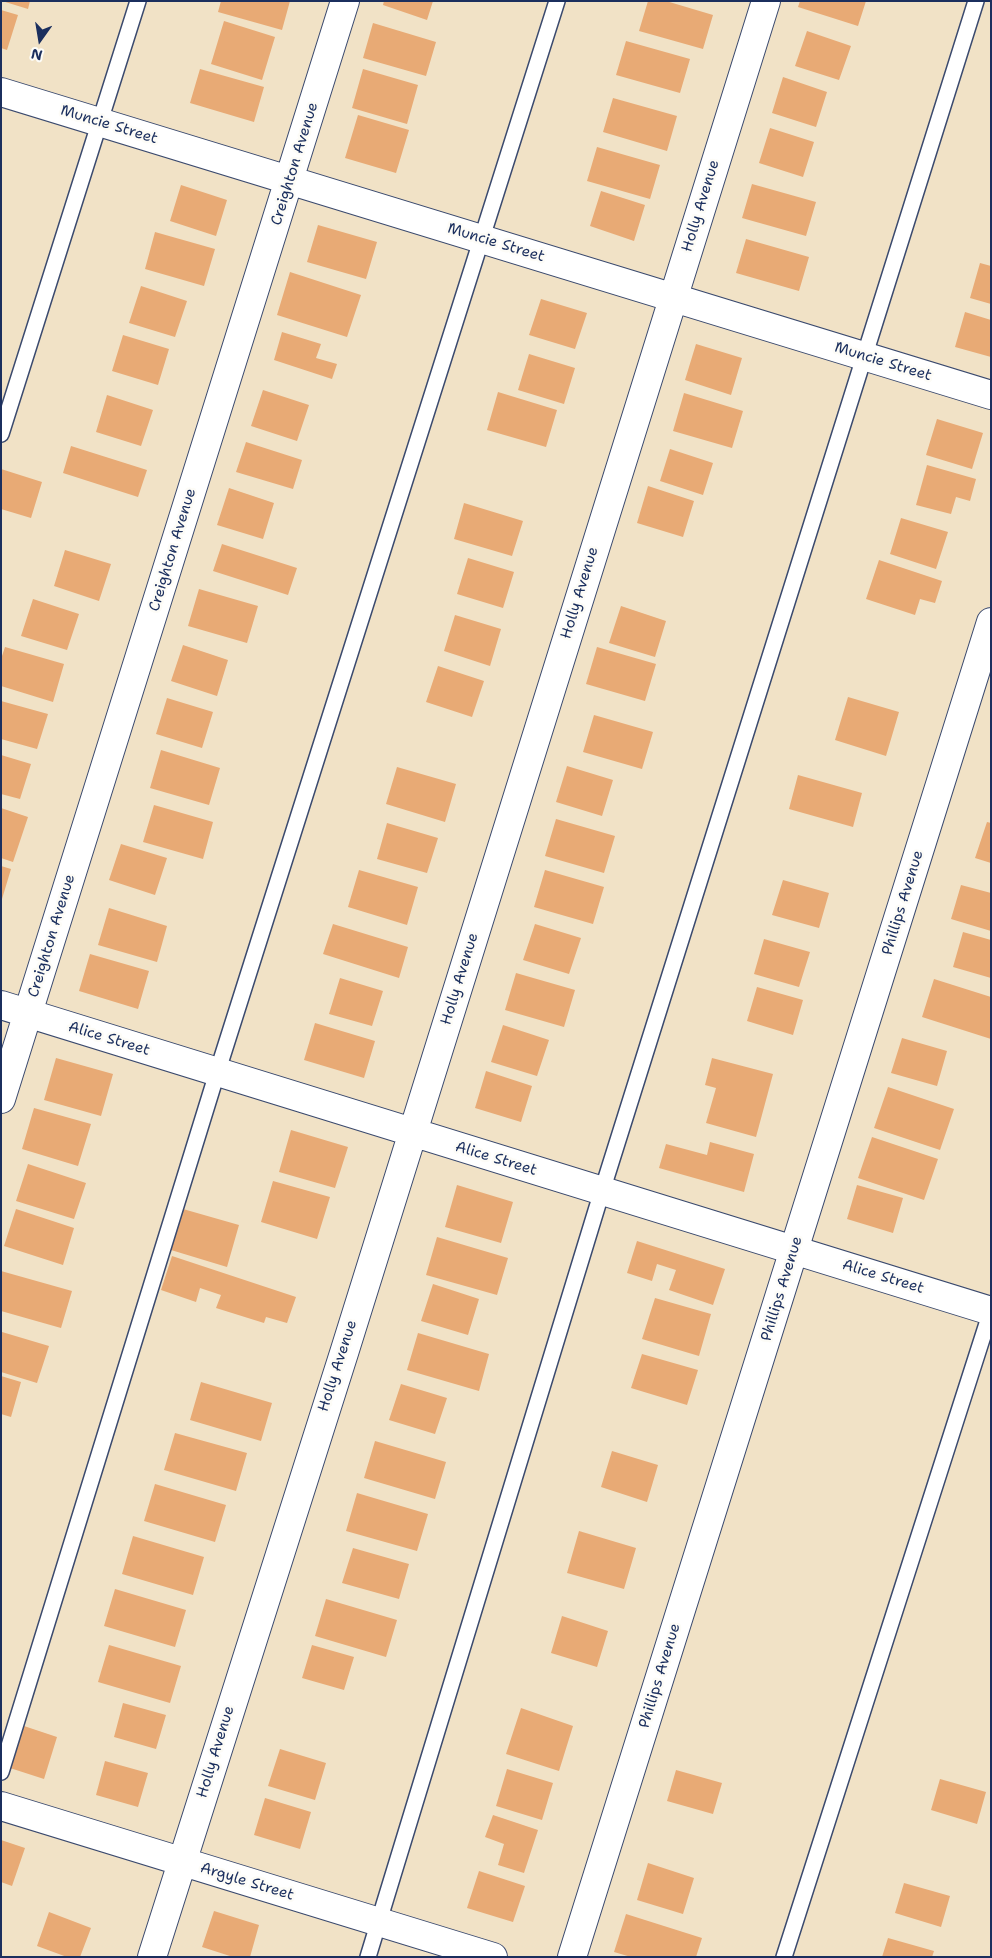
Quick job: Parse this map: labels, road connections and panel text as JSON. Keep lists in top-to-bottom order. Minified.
{"streets":{"street":["Muncie Street","Creighton Avenue","Holly Avenue","Phillips Avenue","Alice Street","Argyle Street"]},"crossings":[["Muncie Street","Creighton Avenue"],["Muncie Street","Holly Avenue"],["Creighton Avenue","Alice Street"],["Holly Avenue","Alice Street"],["Holly Avenue","Argyle Street"],["Phillips Avenue","Alice Street"]],"north":"bottom"}
